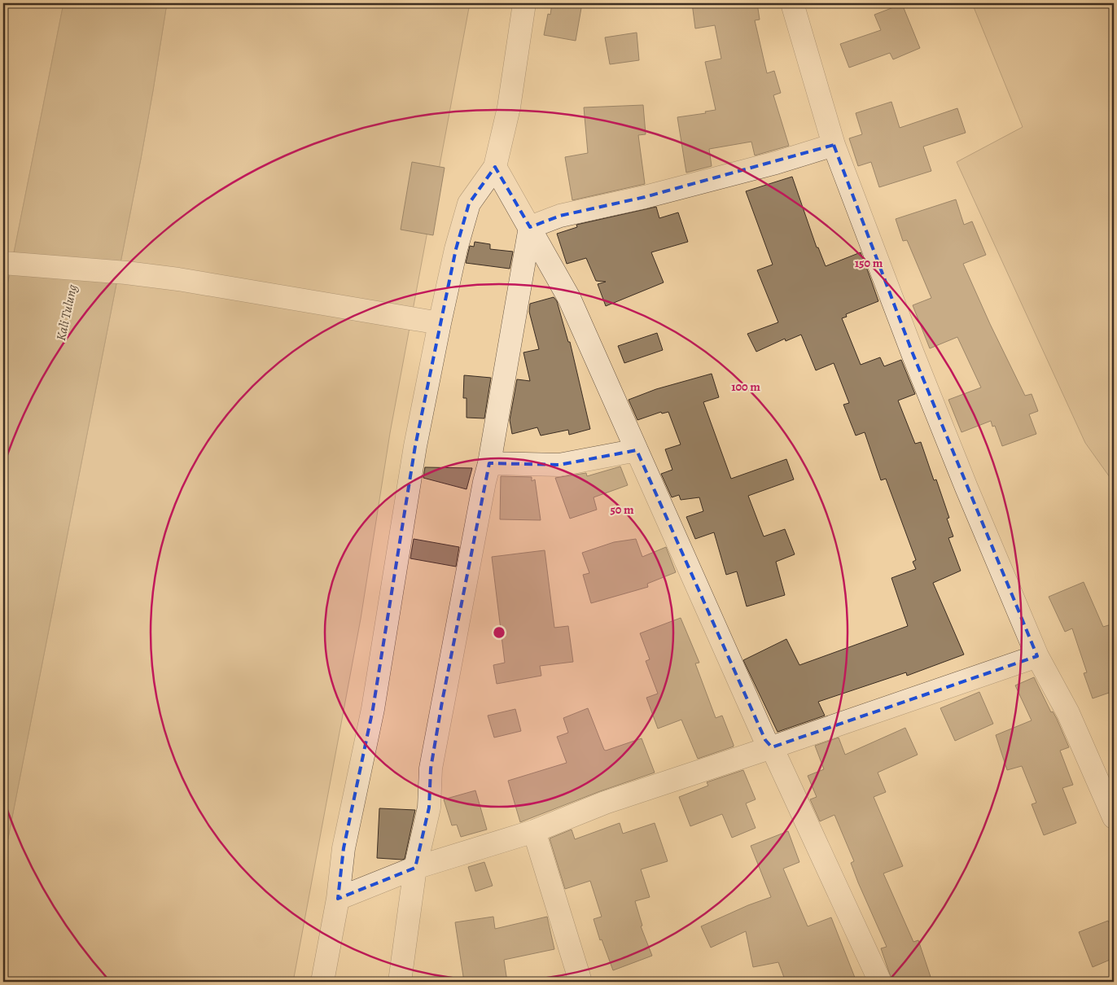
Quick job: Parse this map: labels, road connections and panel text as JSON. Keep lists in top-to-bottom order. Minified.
{"water":["Kali Tulung"],"rings":["150 m","100 m","50 m"]}
